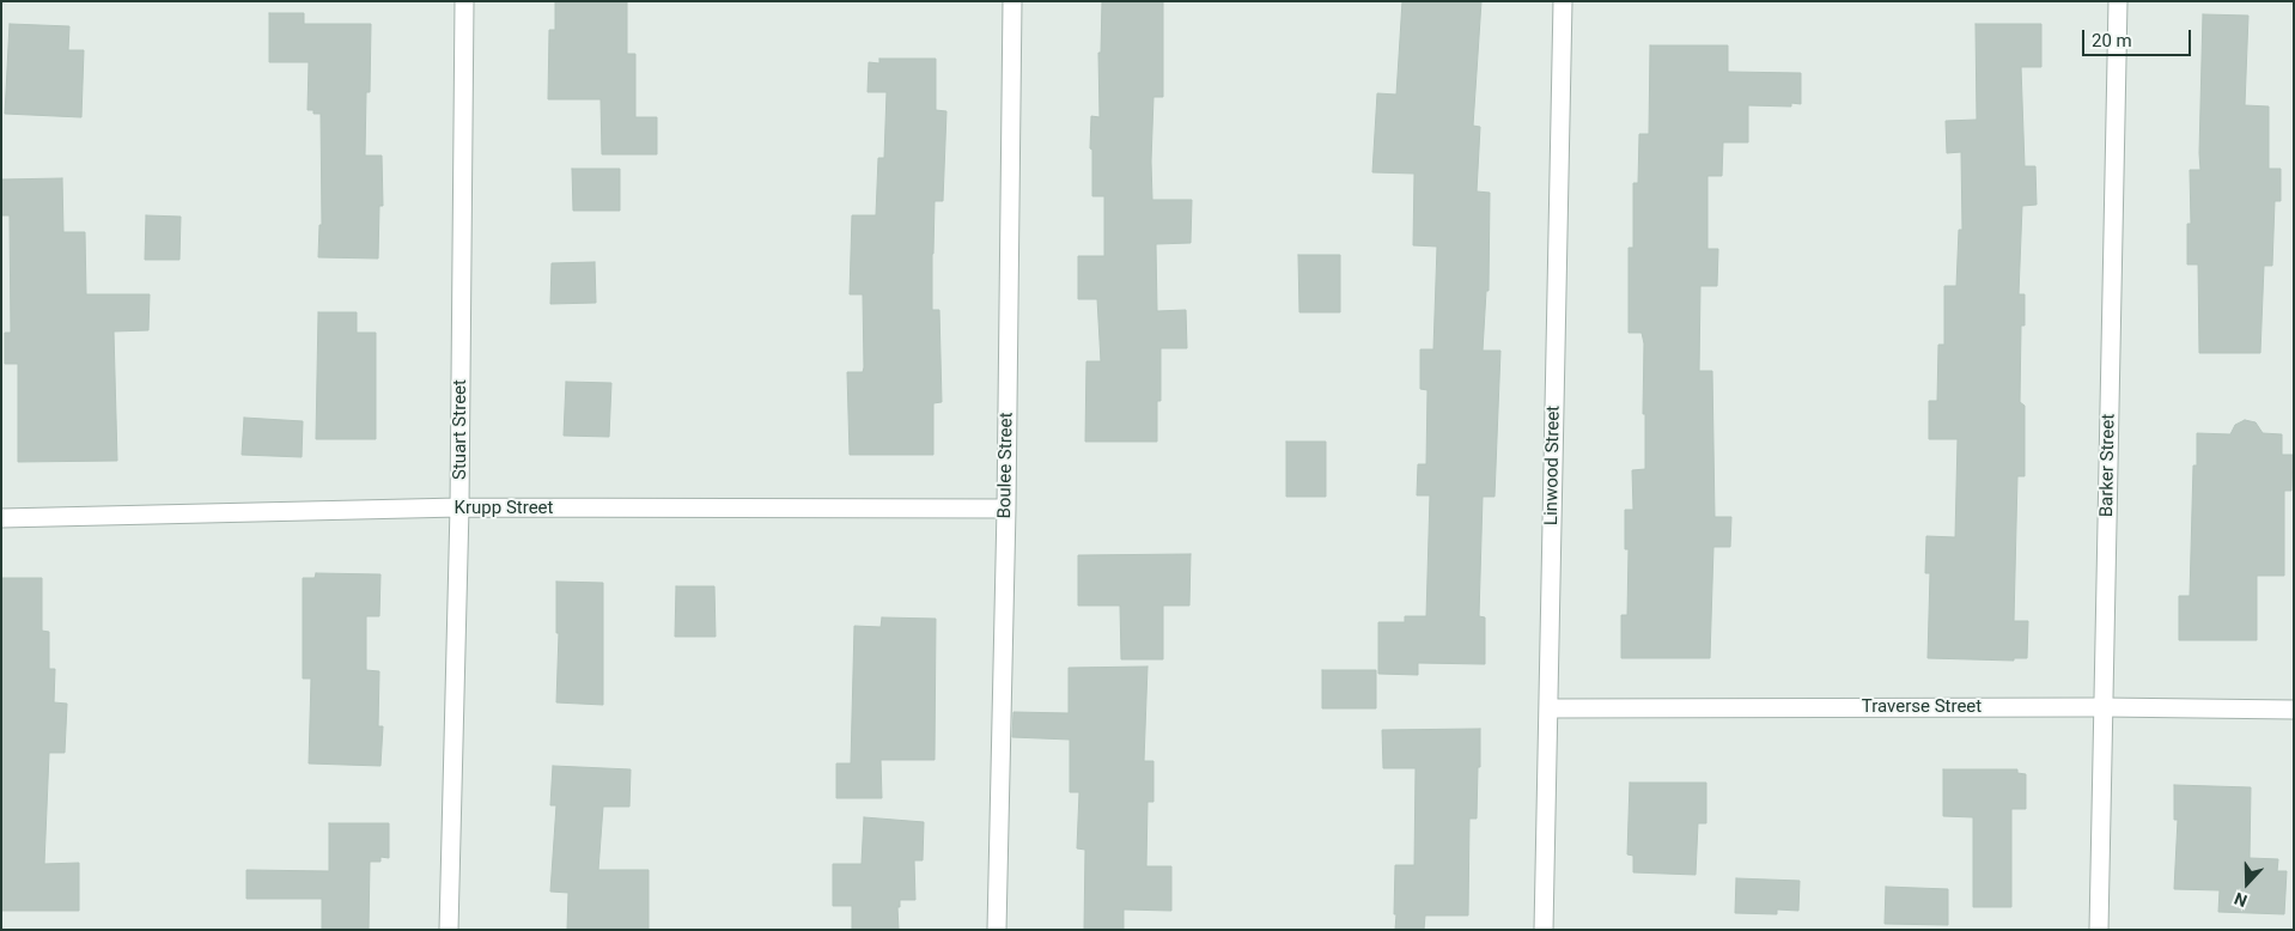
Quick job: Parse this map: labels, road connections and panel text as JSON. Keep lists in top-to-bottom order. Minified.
{"streets":{"street":["Stuart Street","Boulee Street","Linwood Street","Barker Street","Krupp Street","Traverse Street"]},"crossings":[["Stuart Street","Krupp Street"],["Boulee Street","Krupp Street"],["Linwood Street","Traverse Street"],["Barker Street","Traverse Street"]],"scale_bar":"20 m","north":"bottom"}
